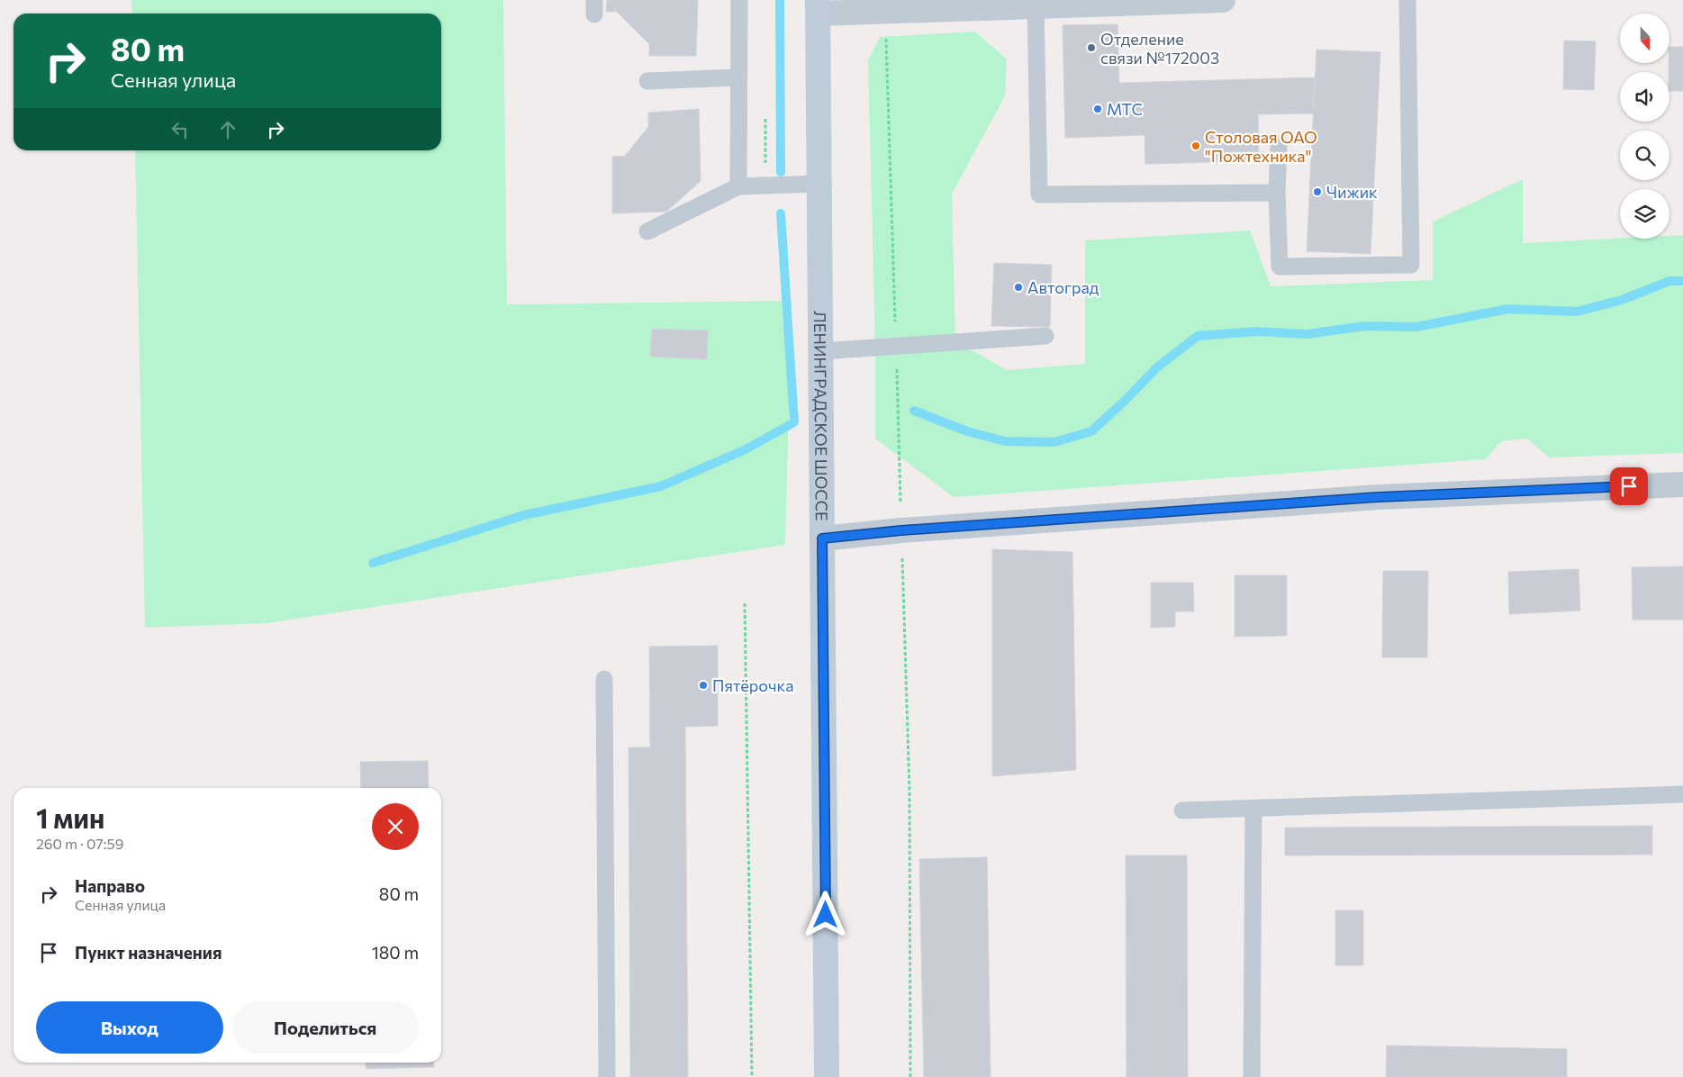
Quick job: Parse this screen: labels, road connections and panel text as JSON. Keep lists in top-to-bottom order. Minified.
{"streets":{"main road":["ЛЕНИНГРАДСКОЕ ШОССЕ"]},"places":["Отделение связи №172003","МТС","Столовая ОАО \"Пожтехника\"","Чижик","Автоград","Пятёрочка"],"north":"bottom","page":{"turn":["80 m","Сенная улица"],"heading":["1 мин","260 m · 07:59"],"list":[{"name":"Направо","note":"Сенная улица","value":"80 m"},{"name":"Пункт назначения","value":"180 m"}],"buttons":["Выход","Поделиться"]}}
